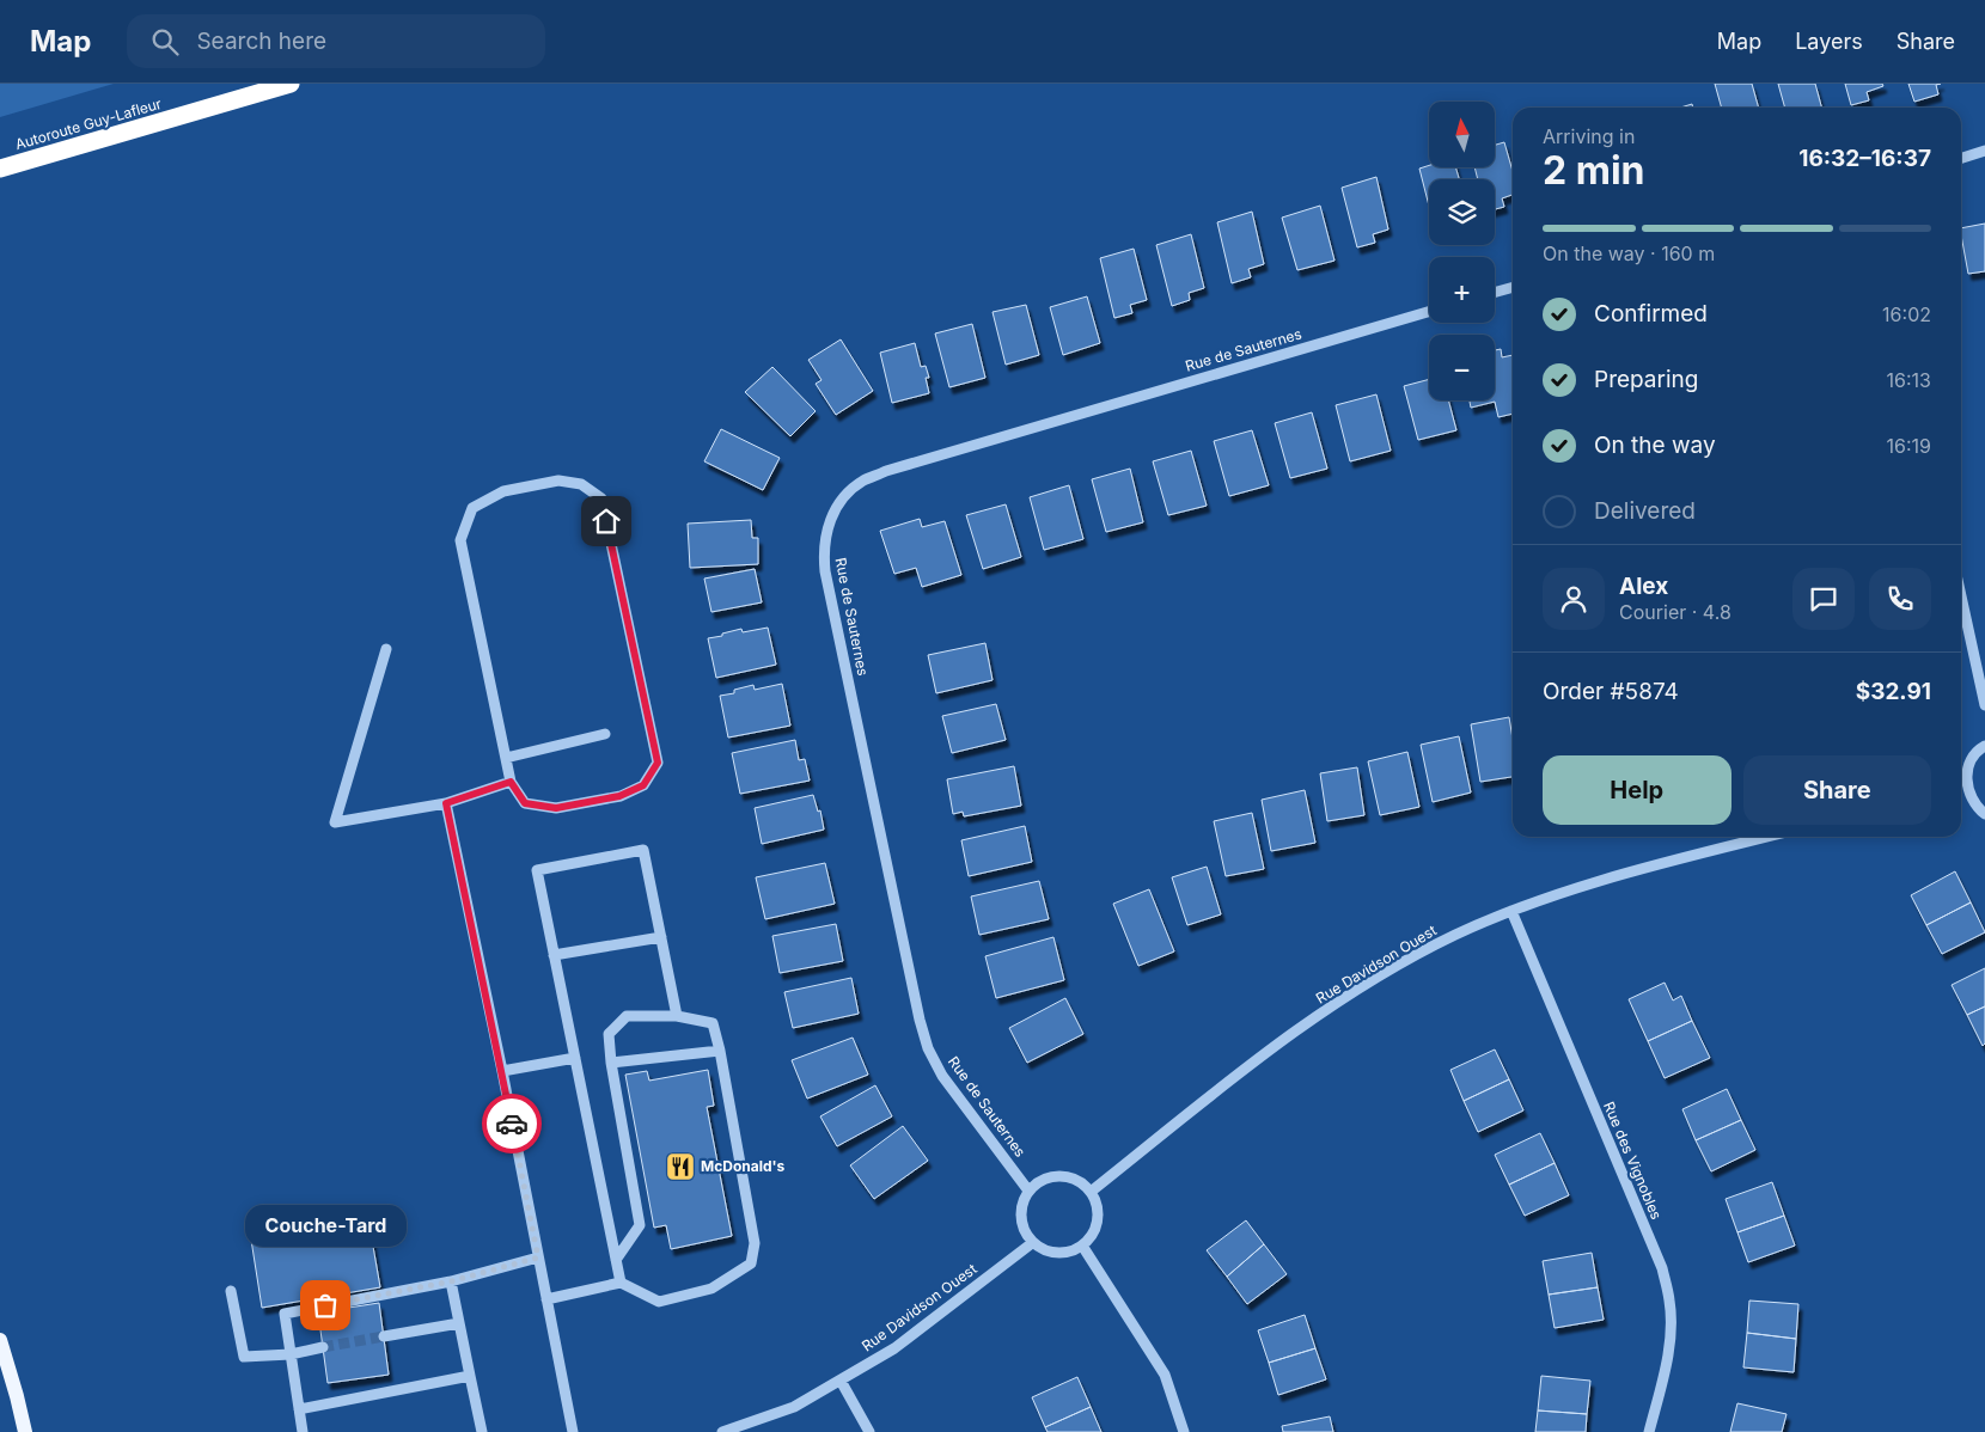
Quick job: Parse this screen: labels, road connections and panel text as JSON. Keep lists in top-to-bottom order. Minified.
{"streets":{"highway":["Autoroute Guy-Lafleur"],"street":["Rue de Sauternes","Rue Davidson Ouest","Rue des Vignobles"]},"crossings":[["Rue de Sauternes","Rue Davidson Ouest"],["Rue Davidson Ouest","Rue des Vignobles"]],"places":{"restaurant":["McDonald's"],"other":["Couche-Tard"]},"north":"top","page":{"header":"Map","search":"Search here","nav":["Map","Layers","Share"],"map_buttons":["+","−"],"heading":["2 min","Arriving in","16:32–16:37"],"panel":["Alex","Courier · 4.8","Order #5874","$32.91"],"bar":"On the way · 160 m","list":[["Confirmed","16:02"],["Preparing","16:13"],["On the way","16:19"],"Delivered"],"buttons":["Help","Share"],"bubble":"Couche-Tard"}}
